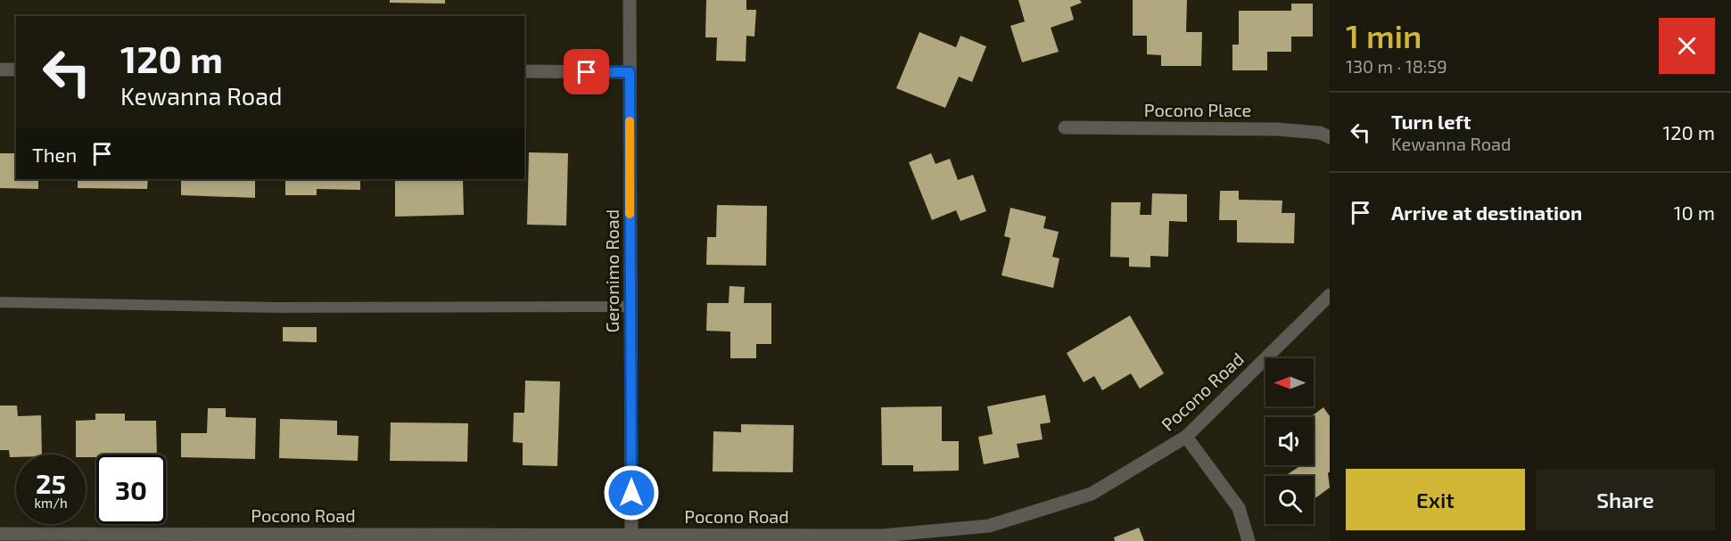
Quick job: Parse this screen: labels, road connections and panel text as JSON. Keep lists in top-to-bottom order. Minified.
{"streets":{"street":["Pocono Place","Geronimo Road","Pocono Road"]},"crossings":[["Geronimo Road","Pocono Road"]],"north":"left","page":{"heading":["1 min","130 m · 18:59"],"turn":["120 m","Kewanna Road"],"list":[{"name":"Turn left","note":"Kewanna Road","value":"120 m"},{"name":"Arrive at destination","value":"10 m"}],"then":"Then","speed":"25 km/h","limit":"30","buttons":["Exit","Share"]}}
